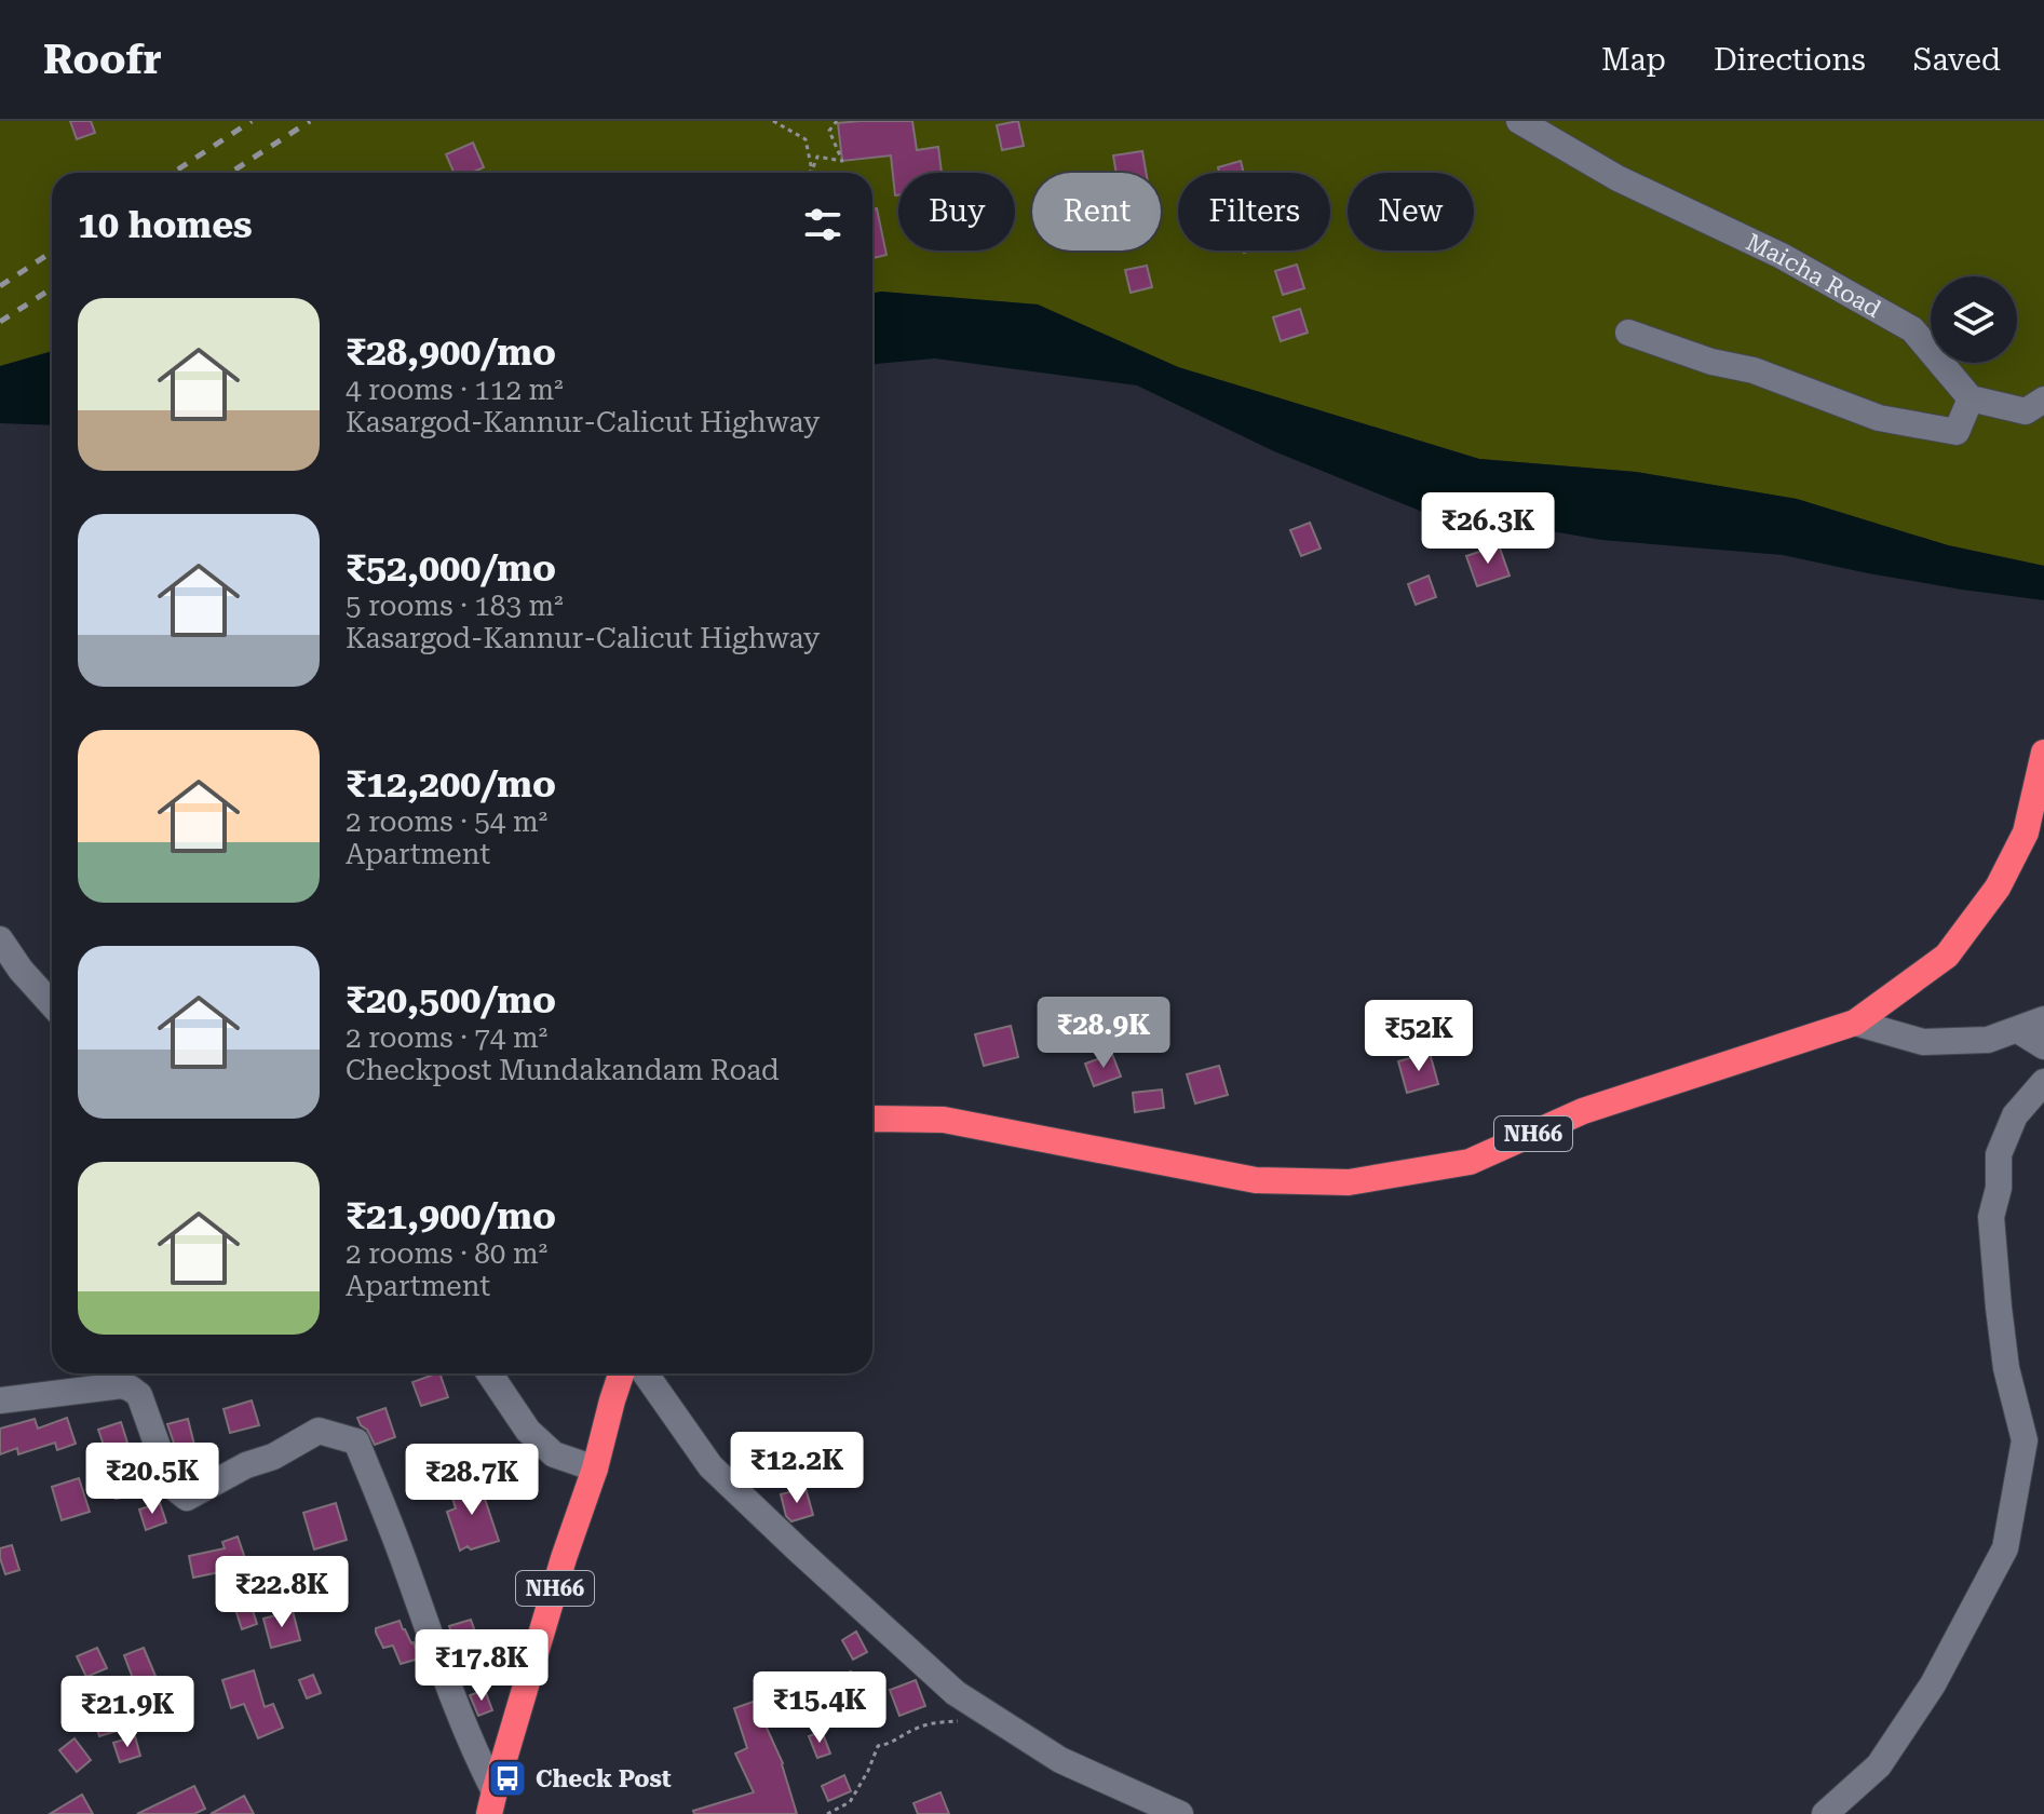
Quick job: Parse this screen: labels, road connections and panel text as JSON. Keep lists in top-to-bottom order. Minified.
{"streets":{"highway":["NH66"],"street":["Maicha Road"]},"places":{"bus stop":["Check Post"]},"page":{"header":"Roofr","nav":["Map","Directions","Saved"],"chip":["Buy","Rent","Filters","New"],"heading":"10 homes","list":[{"name":"₹28,900/mo","note":"4 rooms · 112 m² · Kasargod-Kannur-Calicut Highway"},{"name":"₹52,000/mo","note":"5 rooms · 183 m² · Kasargod-Kannur-Calicut Highway"},{"name":"₹12,200/mo","note":"2 rooms · 54 m² · Apartment"},{"name":"₹20,500/mo","note":"2 rooms · 74 m² · Checkpost Mundakandam Road"},{"name":"₹21,900/mo","note":"2 rooms · 80 m² · Apartment"}],"price":["₹26.3K","₹28.9K","₹52K","₹12.2K","₹20.5K","₹28.7K","₹22.8K","₹17.8K","₹15.4K","₹21.9K"]}}
